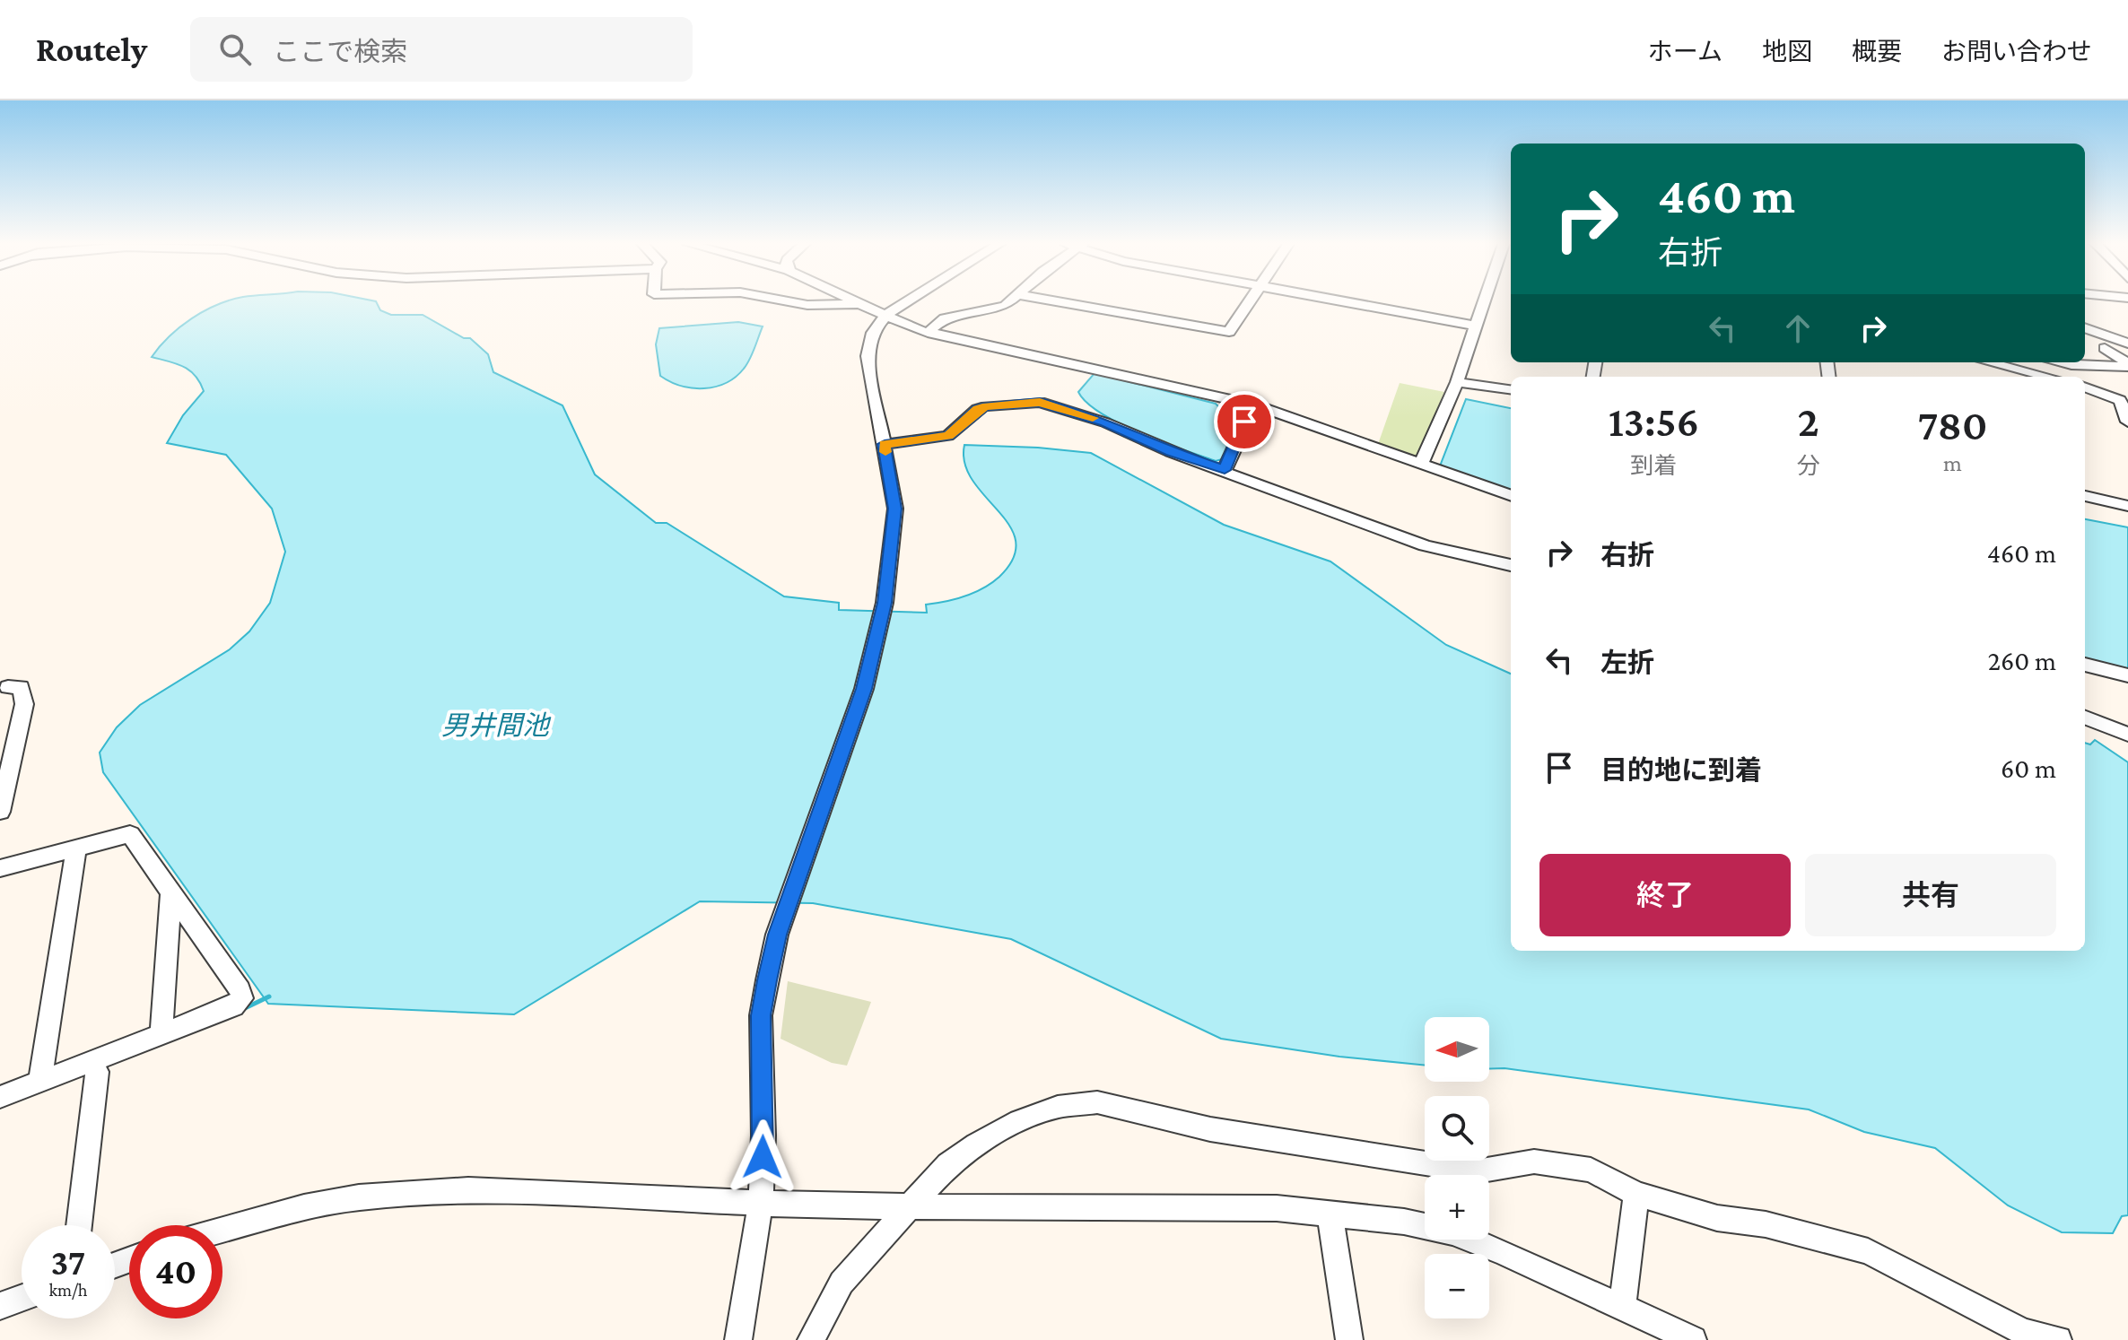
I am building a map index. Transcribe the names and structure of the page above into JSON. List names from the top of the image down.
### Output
{
  "water": ["男井間池"],
  "north": "left",
  "page": {
    "header": "Routely",
    "search": "ここで検索",
    "nav": [
      "ホーム",
      "地図",
      "概要",
      "お問い合わせ"
    ],
    "turn": ["460 m", "右折"],
    "eta": [
      "13:56",
      "到着",
      "2",
      "分",
      "780",
      "m"
    ],
    "list": [
      {
        "name": "右折",
        "value": "460 m"
      },
      {
        "name": "左折",
        "value": "260 m"
      },
      {
        "name": "目的地に到着",
        "value": "60 m"
      }
    ],
    "buttons": ["終了", "共有"],
    "map_buttons": ["+", "−"],
    "speed": "37 km/h",
    "limit": "40"
  }
}
